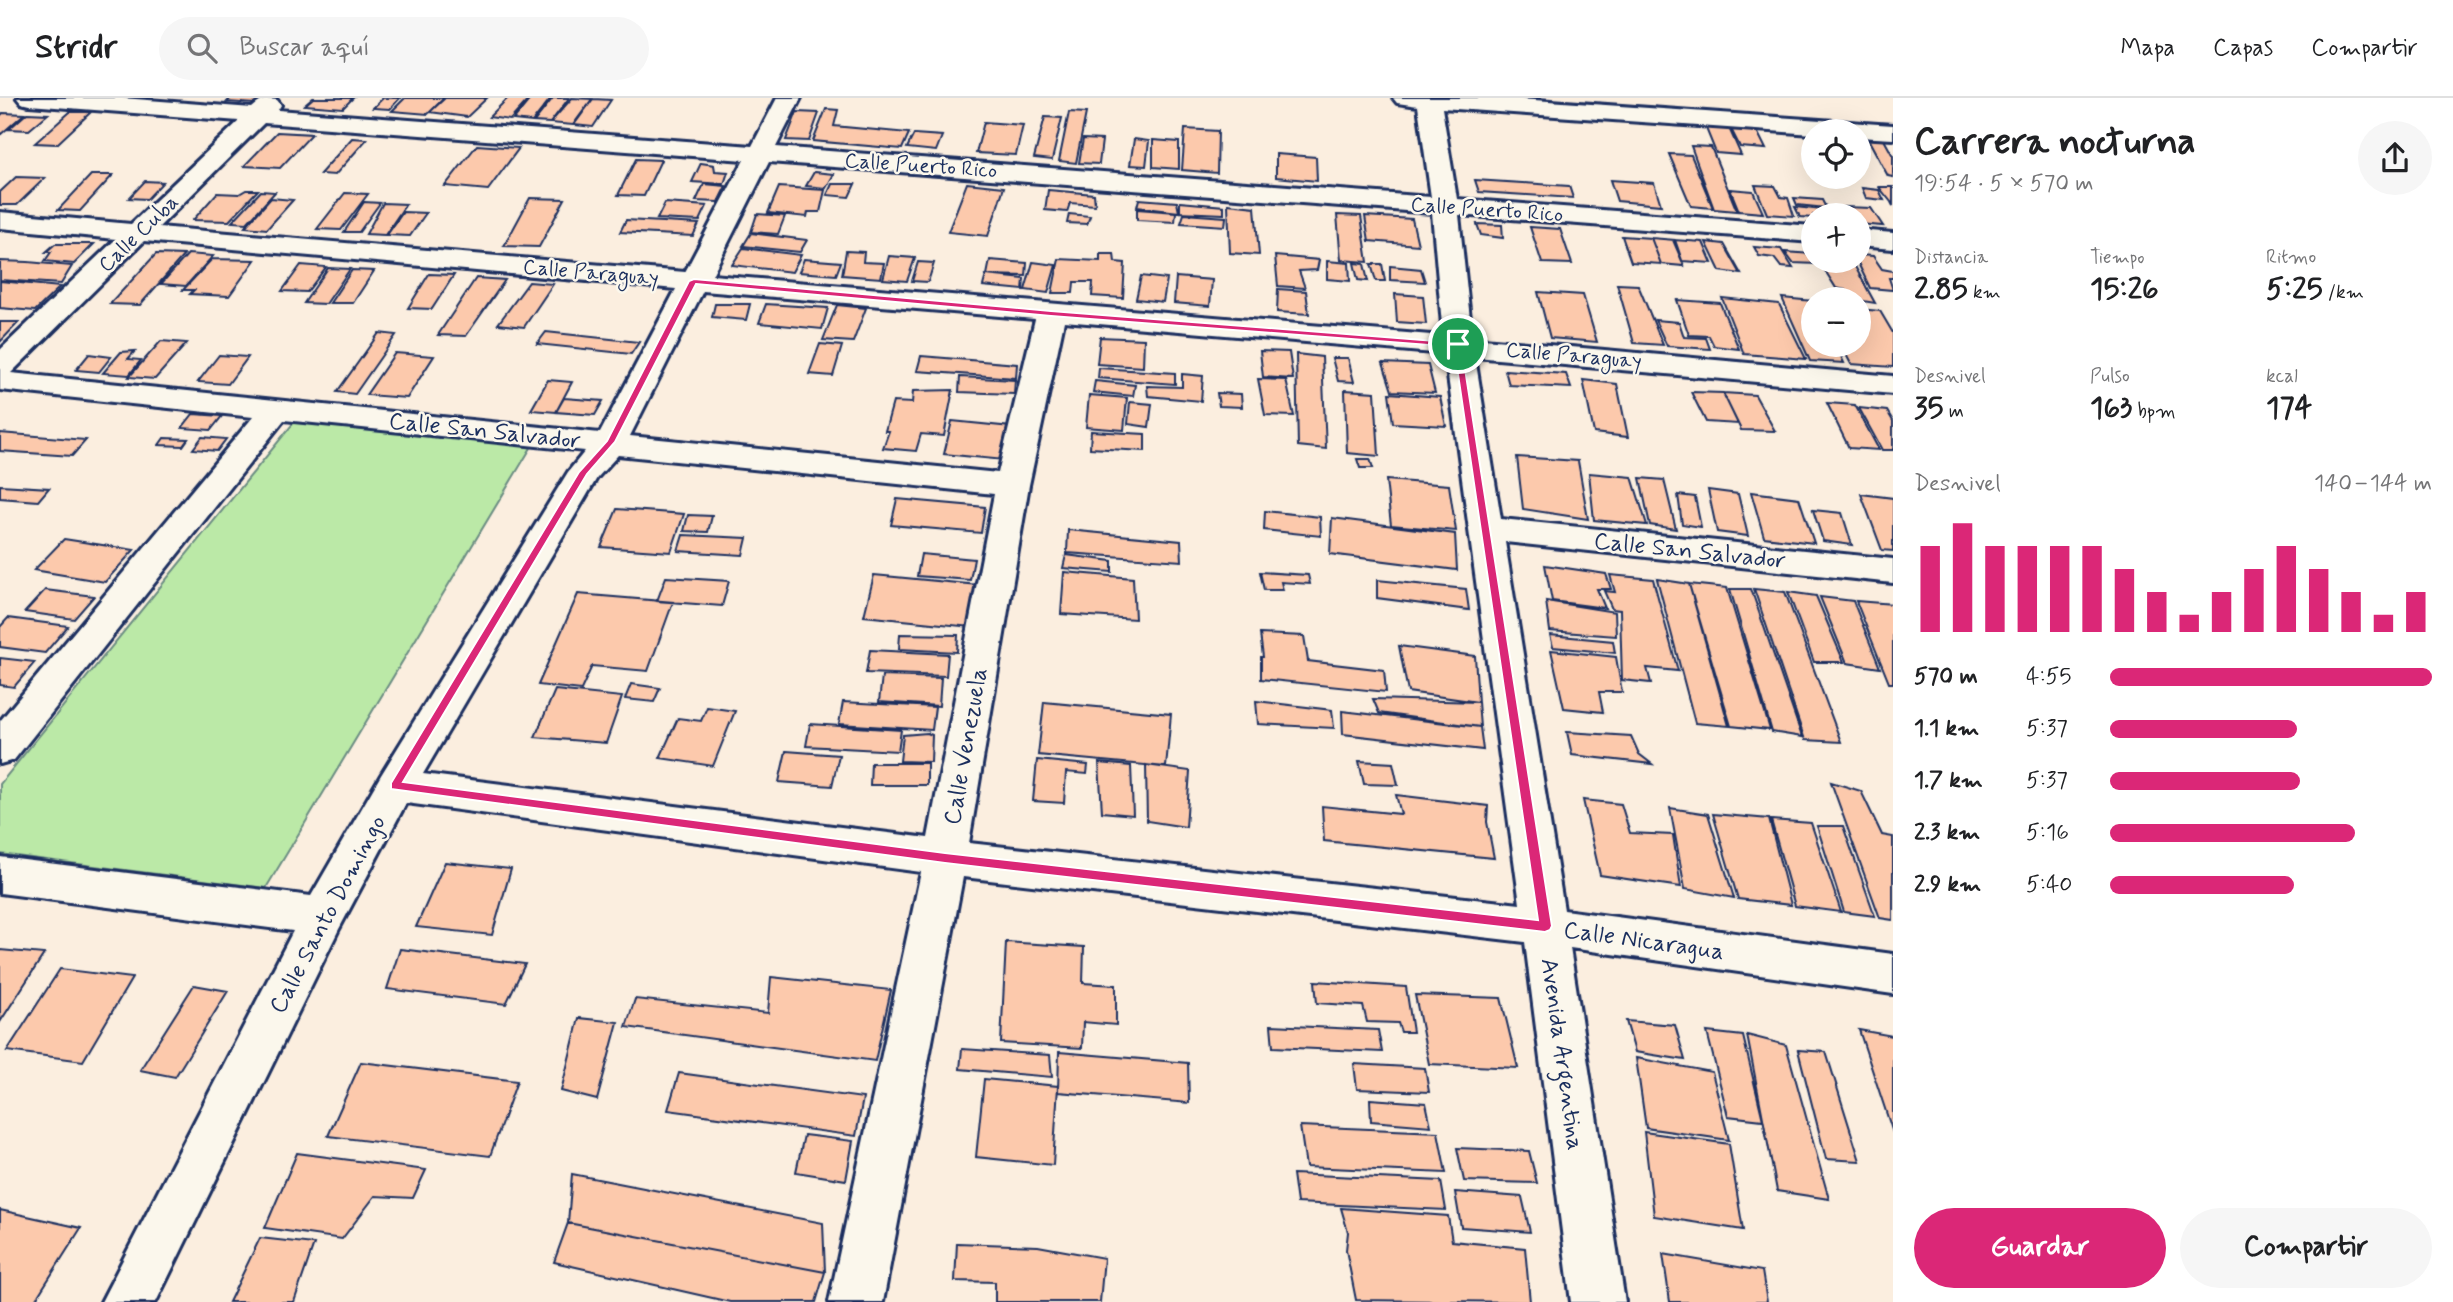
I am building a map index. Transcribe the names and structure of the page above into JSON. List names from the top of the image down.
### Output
{
  "streets": {
    "street": [
      "Calle Puerto Rico",
      "Calle Cuba",
      "Calle Paraguay",
      "Calle San Salvador",
      "Calle Venezuela",
      "Calle Santo Domingo",
      "Calle Nicaragua",
      "Avenida Argentina"
    ]
  },
  "crossings": [
    ["Calle Puerto Rico", "Calle Cuba"],
    ["Calle Puerto Rico", "Calle Santo Domingo"],
    ["Calle Puerto Rico", "Avenida Argentina"],
    ["Calle Cuba", "Calle Paraguay"],
    ["Calle Paraguay", "Calle Venezuela"],
    ["Calle Paraguay", "Calle Santo Domingo"],
    ["Calle Paraguay", "Avenida Argentina"],
    ["Calle San Salvador", "Calle Venezuela"],
    ["Calle San Salvador", "Calle Santo Domingo"],
    ["Calle San Salvador", "Avenida Argentina"],
    ["Calle Venezuela", "Calle Nicaragua"],
    ["Calle Santo Domingo", "Calle Nicaragua"],
    ["Calle Nicaragua", "Avenida Argentina"]
  ],
  "page": {
    "header": "Stridr",
    "search": "Buscar aquí",
    "nav": ["Mapa", "Capas", "Compartir"],
    "heading": ["Carrera nocturna", "19:54 · 5 × 570 m"],
    "map_buttons": ["+", "−"],
    "stats": [
      ["Distancia", "2.85 km"],
      ["Tiempo", "15:26"],
      ["Ritmo", "5:25 /km"],
      ["Desnivel", "35 m"],
      ["Pulso", "163 bpm"],
      ["kcal", "174"]
    ],
    "chart": ["Desnivel", "140–144 m"],
    "list": [
      {
        "name": "570 m",
        "note": "4:55"
      },
      {
        "name": "1.1 km",
        "note": "5:37"
      },
      {
        "name": "1.7 km",
        "note": "5:37"
      },
      {
        "name": "2.3 km",
        "note": "5:16"
      },
      {
        "name": "2.9 km",
        "note": "5:40"
      }
    ],
    "buttons": ["Guardar", "Compartir"]
  }
}
